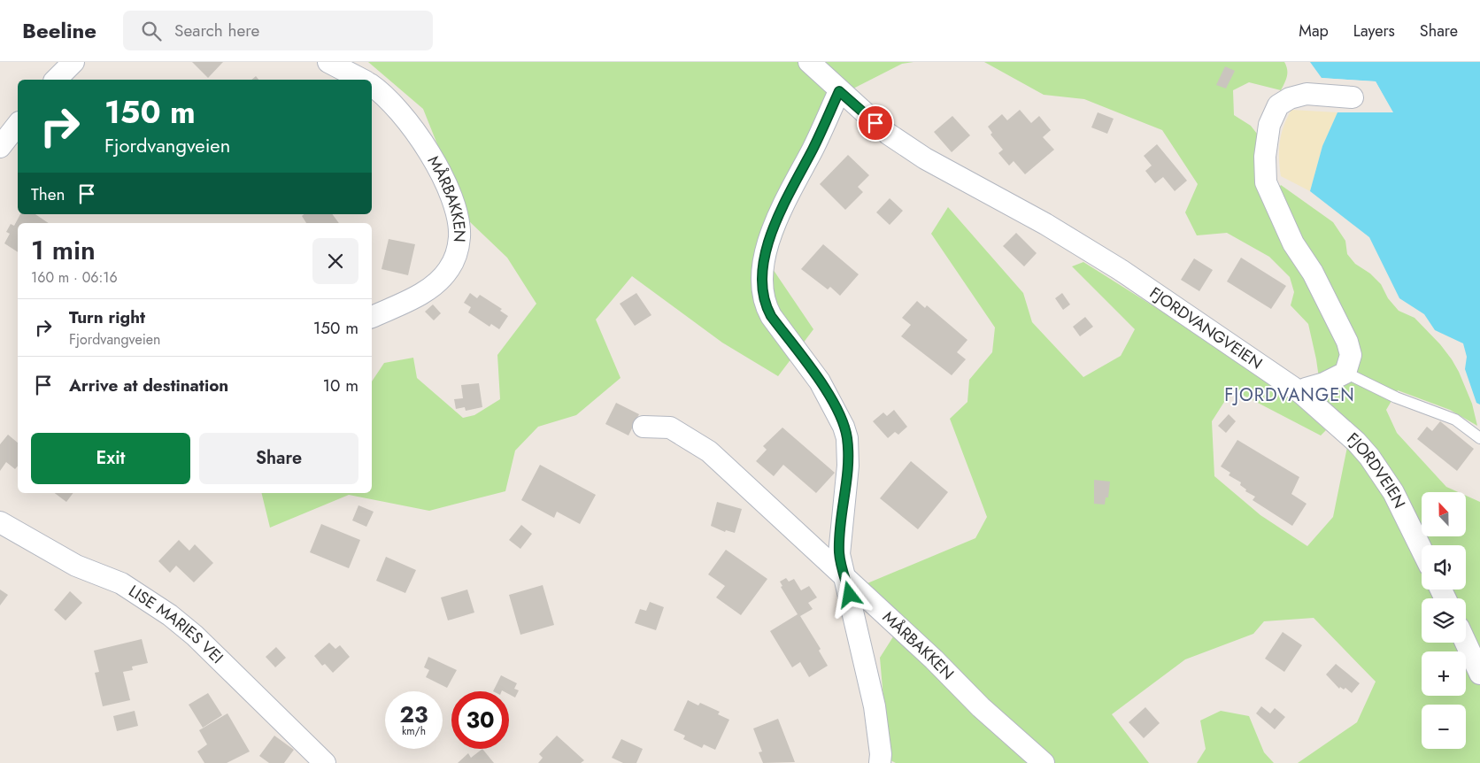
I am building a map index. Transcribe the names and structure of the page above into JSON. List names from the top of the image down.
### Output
{
  "streets": {
    "street": [
      "MÅRBAKKEN",
      "FJORDVANGVEIEN",
      "FJORDVEIEN",
      "LISE MARIES VEI"
    ]
  },
  "crossings": [
    ["FJORDVANGVEIEN", "FJORDVEIEN"]
  ],
  "districts": ["FJORDVANGEN"],
  "north": "top",
  "page": {
    "header": "Beeline",
    "search": "Search here",
    "nav": ["Map", "Layers", "Share"],
    "turn": ["150 m", "Fjordvangveien"],
    "then": "Then",
    "heading": ["1 min", "160 m · 06:16"],
    "list": [
      {
        "name": "Turn right",
        "note": "Fjordvangveien",
        "value": "150 m"
      },
      {
        "name": "Arrive at destination",
        "value": "10 m"
      }
    ],
    "buttons": ["Exit", "Share"],
    "map_buttons": ["+", "−"],
    "speed": "23 km/h",
    "limit": "30"
  }
}
